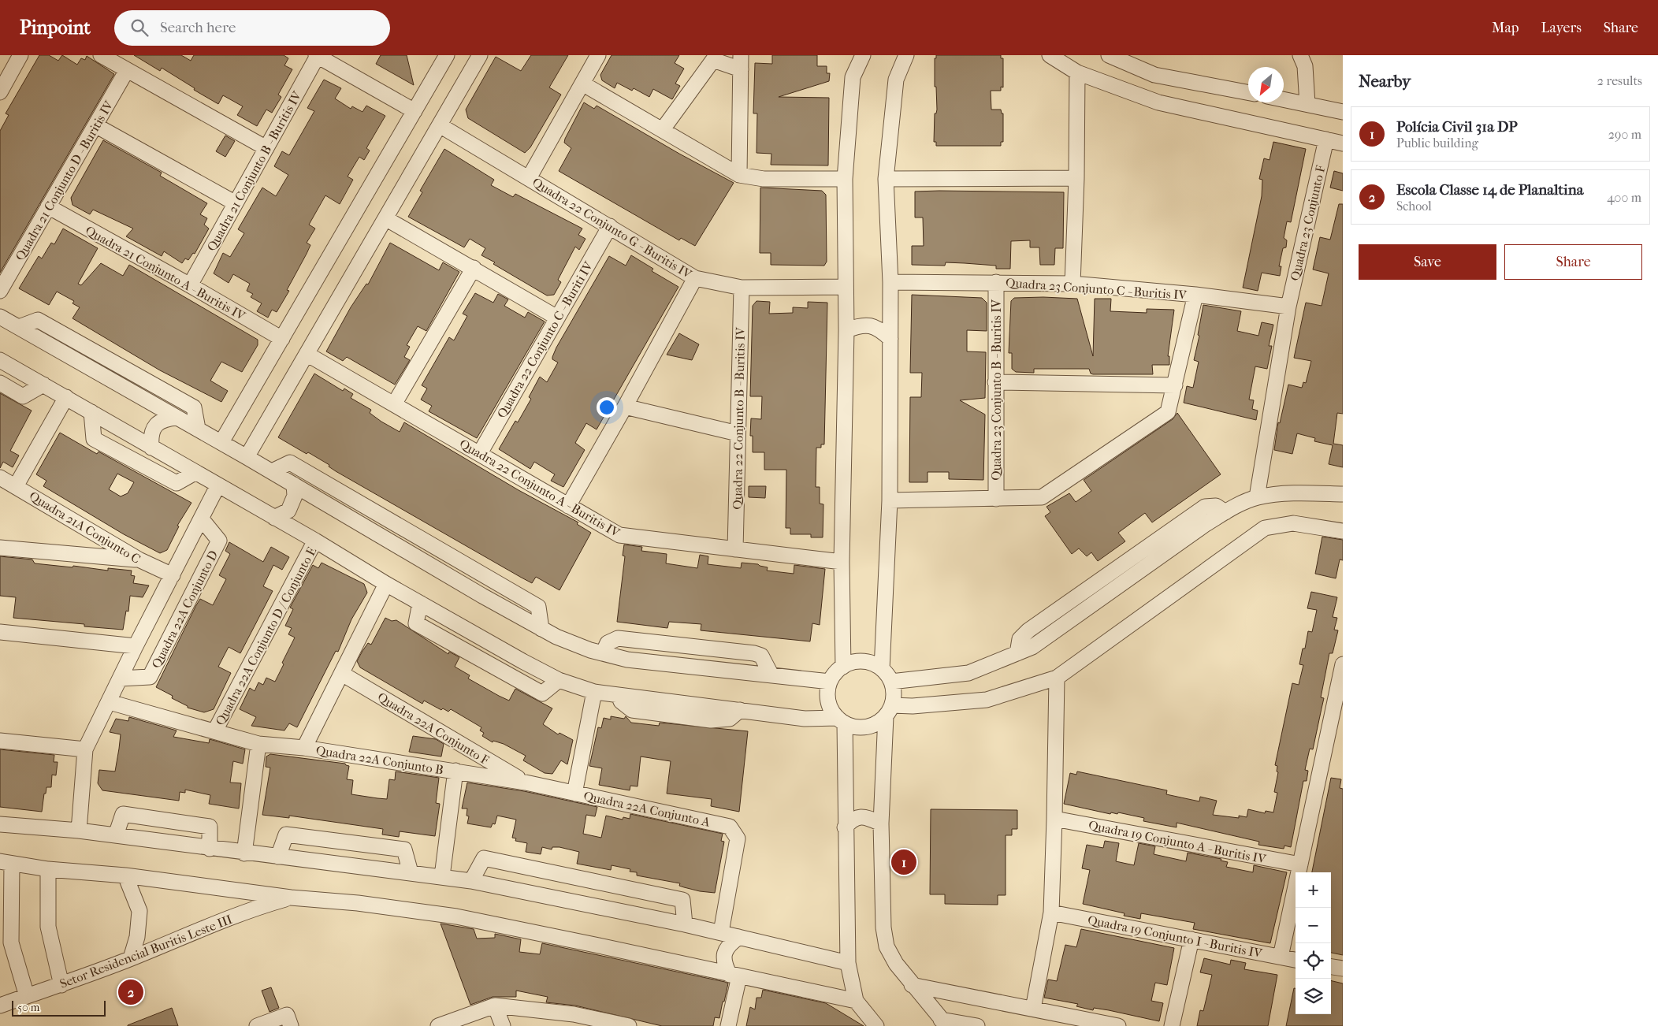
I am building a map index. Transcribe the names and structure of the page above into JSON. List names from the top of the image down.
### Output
{
  "streets": {
    "street": [
      "Quadra 21 Conjunto B - Buritis IV",
      "Quadra 21 Conjunto D - Buritis IV",
      "Quadra 23 Conjunto F",
      "Quadra 22 Conjunto G - Buritis IV",
      "Quadra 21 Conjunto A - Buritis IV",
      "Quadra 23 Conjunto C - Buritis IV",
      "Quadra 22 Conjunto C - Buriti IV",
      "Quadra 23 Conjunto B - Buritis IV",
      "Quadra 22 Conjunto B - Buritis IV",
      "Quadra 22 Conjunto A - Buritis IV",
      "Quadra 21A Conjunto C",
      "Quadra 22A Conjunto D",
      "Quadra 22A Conjunto D / Conjunto E",
      "Quadra 22A Conjunto F",
      "Quadra 22A Conjunto B",
      "Quadra 22A Conjunto A",
      "Quadra 19 Conjunto A - Buritis IV",
      "Quadra 19 Conjunto I - Buritis IV",
      "Setor Residencial Buritis Leste III"
    ]
  },
  "crossings": [
    ["Quadra 21 Conjunto B - Buritis IV", "Quadra 21 Conjunto A - Buritis IV"],
    ["Quadra 21 Conjunto D - Buritis IV", "Quadra 21 Conjunto A - Buritis IV"],
    ["Quadra 23 Conjunto F", "Quadra 23 Conjunto C - Buritis IV"],
    ["Quadra 22 Conjunto G - Buritis IV", "Quadra 22 Conjunto C - Buriti IV"],
    ["Quadra 22 Conjunto G - Buritis IV", "Quadra 22 Conjunto B - Buritis IV"],
    ["Quadra 23 Conjunto C - Buritis IV", "Quadra 23 Conjunto B - Buritis IV"],
    ["Quadra 22 Conjunto C - Buriti IV", "Quadra 22 Conjunto A - Buritis IV"],
    ["Quadra 22 Conjunto B - Buritis IV", "Quadra 22 Conjunto A - Buritis IV"],
    ["Quadra 22A Conjunto D / Conjunto E", "Quadra 22A Conjunto B"],
    ["Quadra 22A Conjunto F", "Quadra 22A Conjunto A"],
    ["Quadra 22A Conjunto B", "Quadra 22A Conjunto A"]
  ],
  "scale_bar": "50 m",
  "north": "bottom left",
  "page": {
    "header": "Pinpoint",
    "search": "Search here",
    "nav": ["Map", "Layers", "Share"],
    "heading": ["Nearby", "2 results"],
    "list": [
      {
        "mark": "1",
        "name": "Polícia Civil 31a DP",
        "note": "Public building",
        "value": "290 m"
      },
      {
        "mark": "2",
        "name": "Escola Classe 14 de Planaltina",
        "note": "School",
        "value": "400 m"
      }
    ],
    "buttons": ["Save", "Share"],
    "pins": ["1", "2"],
    "map_buttons": ["+", "−"],
    "scale": "50 m"
  }
}
